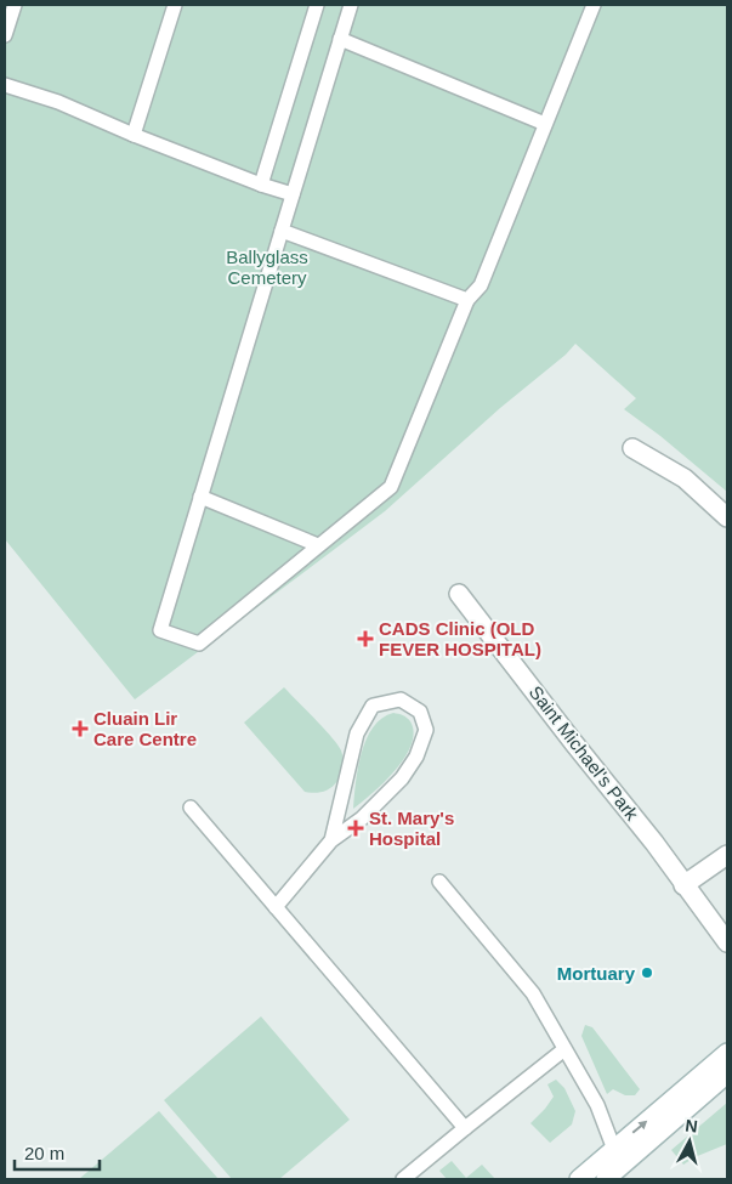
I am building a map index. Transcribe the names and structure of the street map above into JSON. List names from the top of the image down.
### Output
{
  "streets": {
    "street": ["Saint Michael's Park"]
  },
  "parks": ["Ballyglass Cemetery"],
  "places": {
    "health": ["CADS Clinic (OLD FEVER HOSPITAL)", "Cluain Lir Care Centre", "St. Mary's Hospital"],
    "other": ["Mortuary"]
  },
  "scale_bar": "20 m",
  "north": "top"
}
